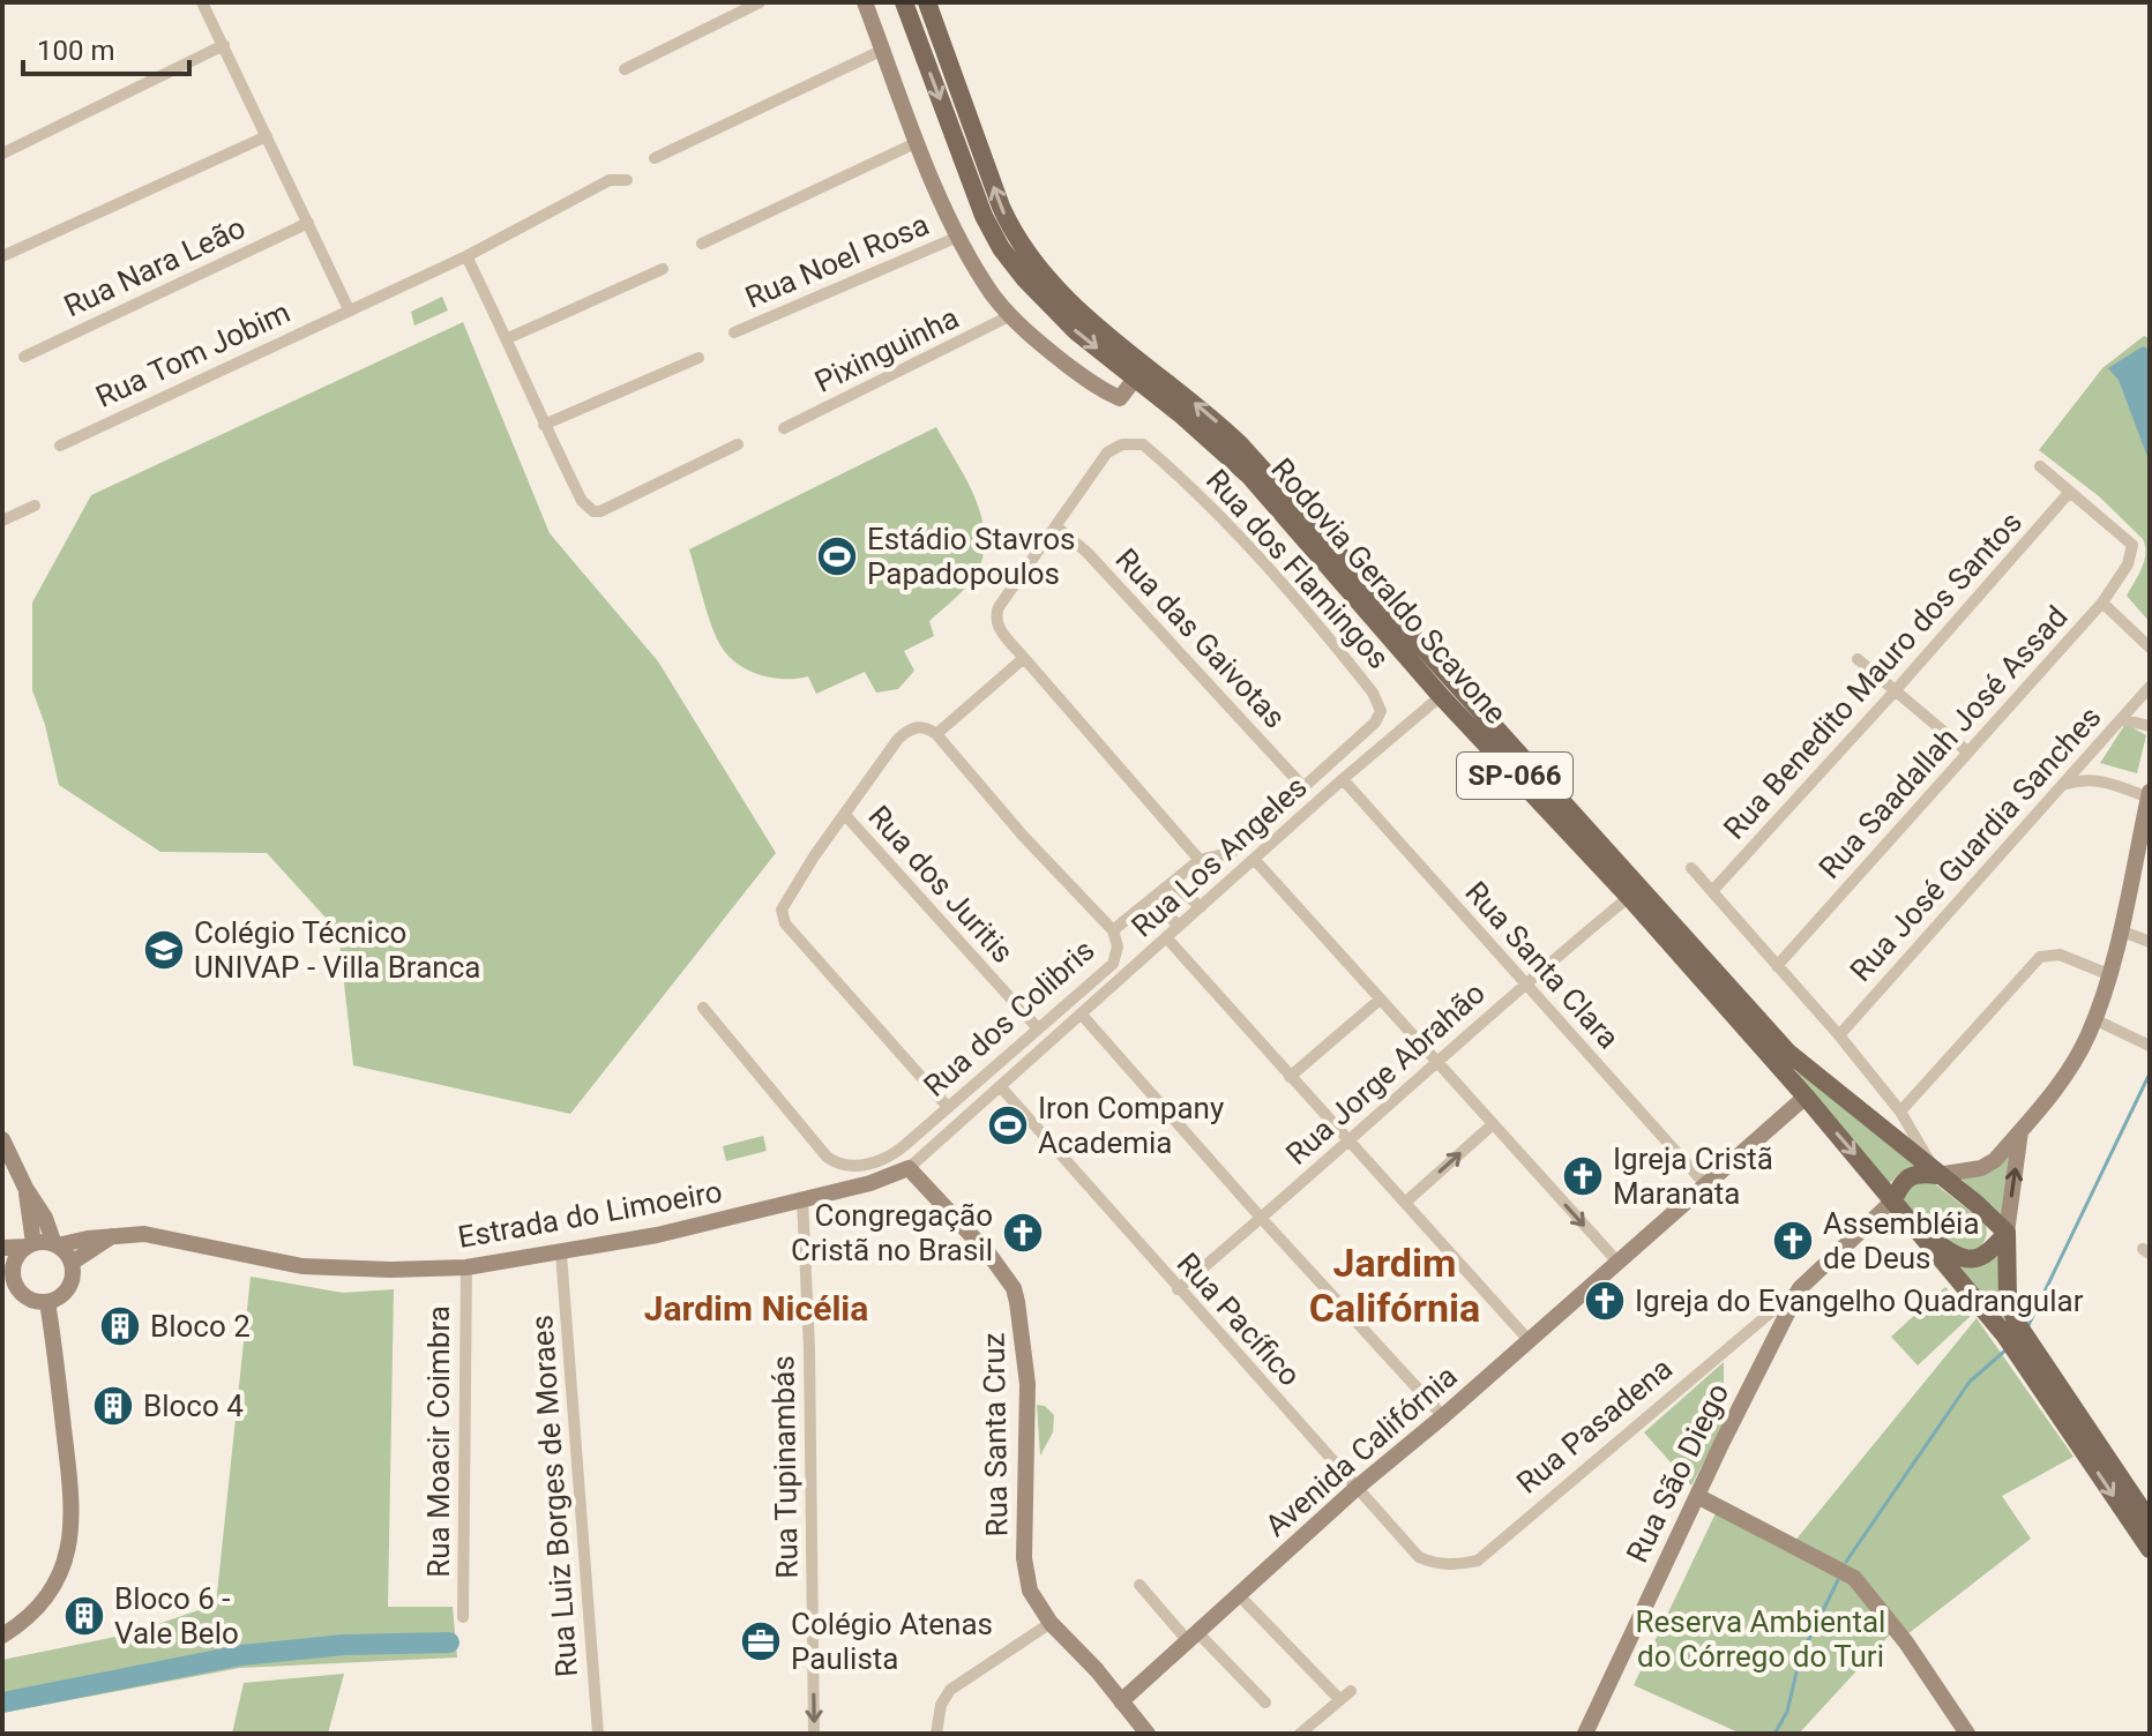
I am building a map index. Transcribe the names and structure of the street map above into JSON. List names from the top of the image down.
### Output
{
  "streets": {
    "main road": [
      "Rodovia Geraldo Scavone",
      "SP-066",
      "Estrada do Limoeiro",
      "Rua Santa Cruz",
      "Avenida Califórnia",
      "Rua São Diego"
    ],
    "street": [
      "Rua Noel Rosa",
      "Rua Nara Leão",
      "Pixinguinha",
      "Rua Tom Jobim",
      "Rua dos Flamingos",
      "Rua das Gaivotas",
      "Rua Benedito Mauro dos Santos",
      "Rua Saadallah José Assad",
      "Rua José Guardia Sanches",
      "Rua Los Angeles",
      "Rua dos Juritis",
      "Rua Santa Clara",
      "Rua dos Colibris",
      "Rua Jorge Abrahão",
      "Rua Pacífico",
      "Rua Pasadena",
      "Rua Moacir Coimbra",
      "Rua Tupinambás",
      "Rua Luiz Borges de Moraes"
    ]
  },
  "crossings": [
    ["Rua dos Flamingos", "Rua das Gaivotas"],
    ["Rua dos Flamingos", "Rua dos Colibris"],
    ["Rodovia Geraldo Scavone", "Rua Los Angeles"],
    ["Rodovia Geraldo Scavone", "Rua Jorge Abrahão"],
    ["Rodovia Geraldo Scavone", "Avenida Califórnia"],
    ["Rodovia Geraldo Scavone", "Rua São Diego"],
    ["Rua das Gaivotas", "Rua dos Colibris"],
    ["Rua Benedito Mauro dos Santos", "Rua Saadallah José Assad"],
    ["Rua Los Angeles", "Rua Santa Clara"],
    ["Rua Los Angeles", "Estrada do Limoeiro"],
    ["Rua Los Angeles", "Rua Pacífico"],
    ["Rua Los Angeles", "Rua Santa Cruz"],
    ["Rua dos Juritis", "Rua dos Colibris"],
    ["Rua Santa Clara", "Rua Jorge Abrahão"],
    ["Rua Santa Clara", "Avenida Califórnia"],
    ["Rua Jorge Abrahão", "Rua Pacífico"],
    ["Estrada do Limoeiro", "Rua Santa Cruz"],
    ["Estrada do Limoeiro", "Rua Moacir Coimbra"],
    ["Estrada do Limoeiro", "Rua Tupinambás"],
    ["Estrada do Limoeiro", "Rua Luiz Borges de Moraes"],
    ["Rua Pacífico", "Rua Pasadena"],
    ["Rua Pacífico", "Avenida Califórnia"],
    ["Rua Pasadena", "Rua São Diego"]
  ],
  "one_way": ["Rua Tupinambás"],
  "districts": ["Jardim Califórnia", "Jardim Nicélia"],
  "parks": ["Reserva Ambiental do Córrego do Turi"],
  "places": {
    "sports": ["Estádio Stavros Papadopoulos", "Iron Company Academia"],
    "school or university": ["Colégio Técnico UNIVAP - Villa Branca"],
    "church": [
      "Igreja Cristã Maranata",
      "Congregação Cristã no Brasil",
      "Assembléia de Deus",
      "Igreja do Evangelho Quadrangular"
    ],
    "building": ["Bloco 2", "Bloco 4", "Bloco 6 - Vale Belo"],
    "office": ["Colégio Atenas Paulista"]
  },
  "scale_bar": "100 m"
}
